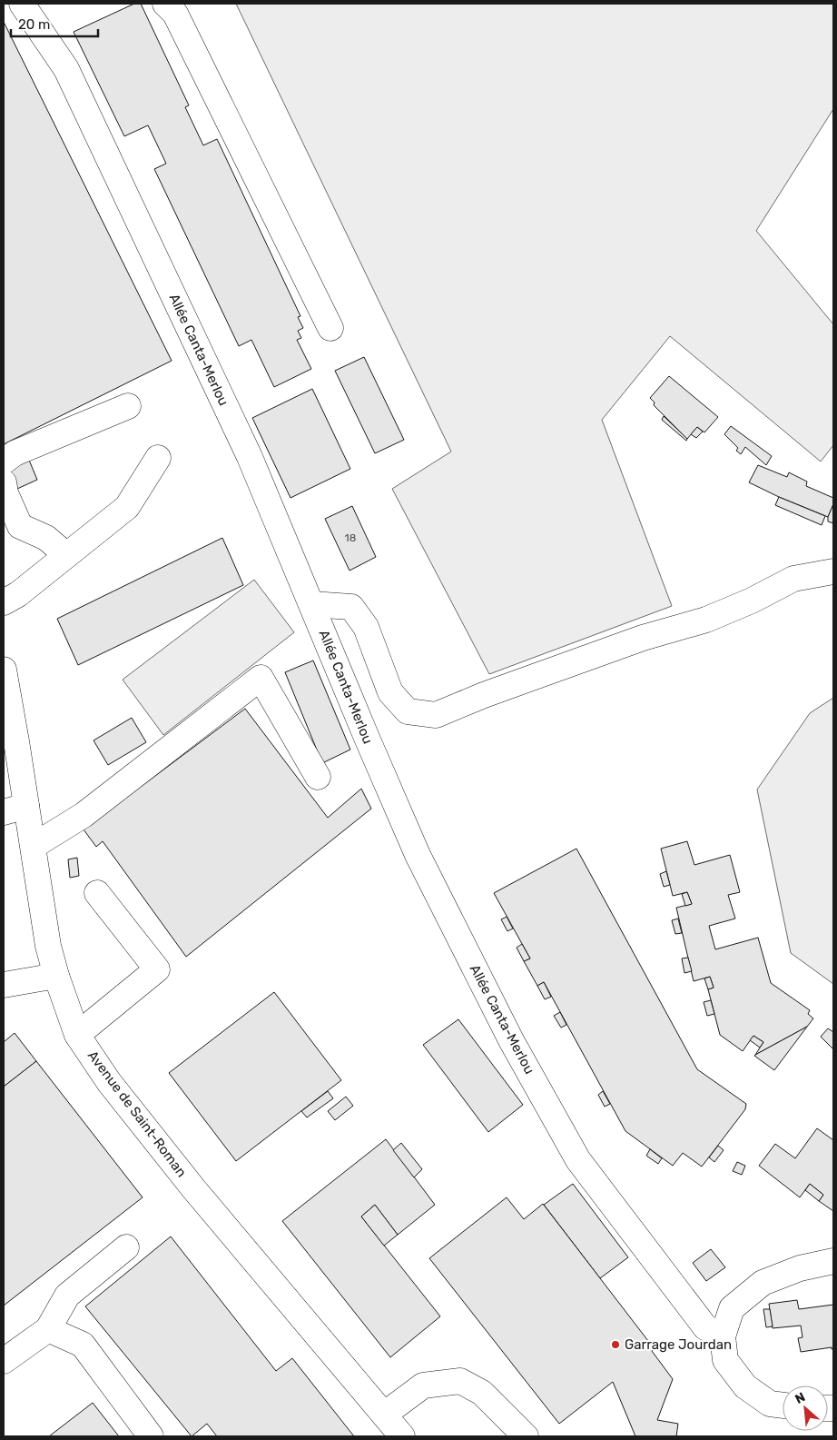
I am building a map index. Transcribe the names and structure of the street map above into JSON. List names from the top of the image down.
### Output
{
  "streets": {
    "street": ["Allée Canta-Merlou", "Avenue de Saint-Roman"]
  },
  "places": ["Garrage Jourdan"],
  "house_numbers": ["18"],
  "scale_bar": "20 m",
  "north": "top left"
}
